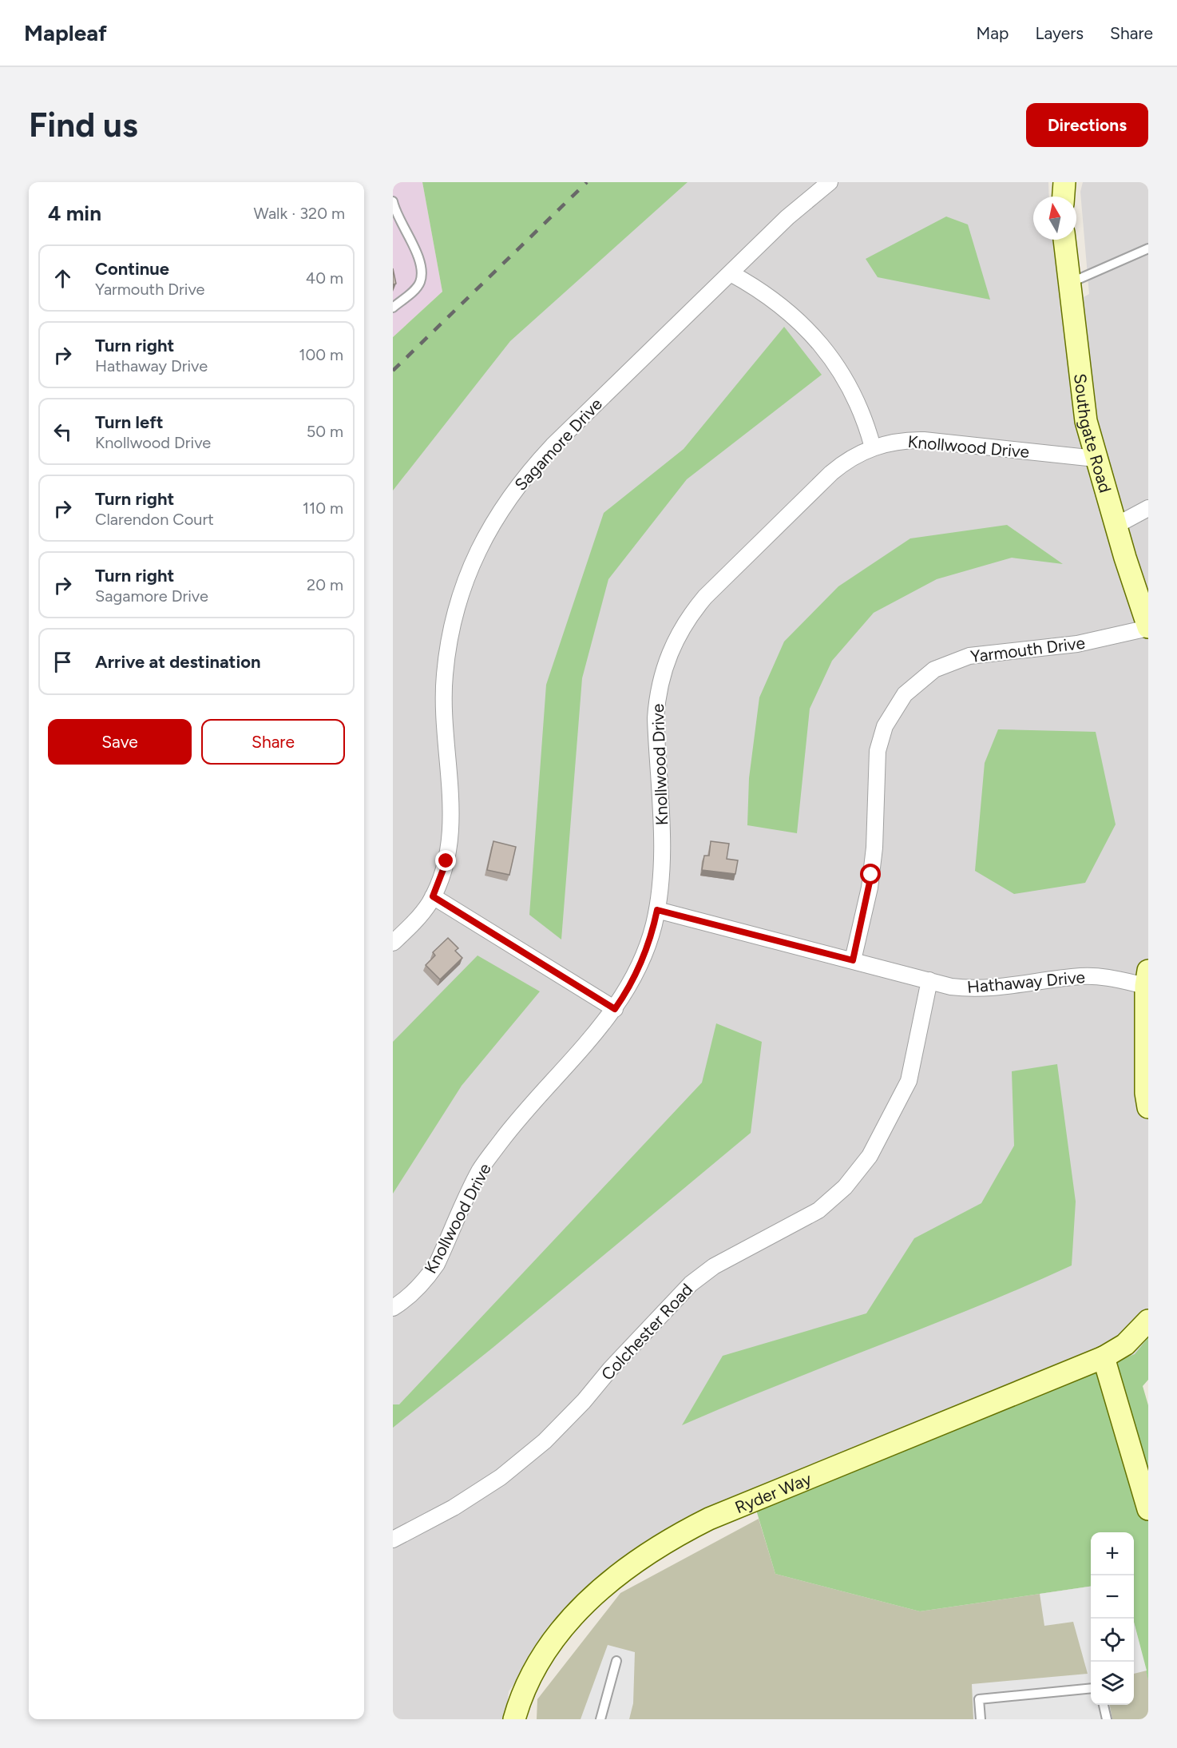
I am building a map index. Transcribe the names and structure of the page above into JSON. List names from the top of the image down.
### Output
{
  "streets": {
    "street": [
      "Southgate Road",
      "Sagamore Drive",
      "Knollwood Drive",
      "Yarmouth Drive",
      "Hathaway Drive",
      "Colchester Road",
      "Ryder Way"
    ]
  },
  "crossings": [
    ["Southgate Road", "Knollwood Drive"],
    ["Southgate Road", "Yarmouth Drive"],
    ["Knollwood Drive", "Hathaway Drive"],
    ["Yarmouth Drive", "Hathaway Drive"],
    ["Hathaway Drive", "Colchester Road"]
  ],
  "north": "top",
  "page": {
    "header": "Mapleaf",
    "nav": ["Map", "Layers", "Share"],
    "buttons": [
      "Directions",
      ["Save", "Share"]
    ],
    "title": "Find us",
    "heading": ["4 min", "Walk · 320 m"],
    "list": [
      ["Continue", "Yarmouth Drive", "40 m"],
      ["Turn right", "Hathaway Drive", "100 m"],
      ["Turn left", "Knollwood Drive", "50 m"],
      ["Turn right", "Clarendon Court", "110 m"],
      ["Turn right", "Sagamore Drive", "20 m"],
      "Arrive at destination"
    ],
    "map_buttons": ["+", "−"]
  }
}
